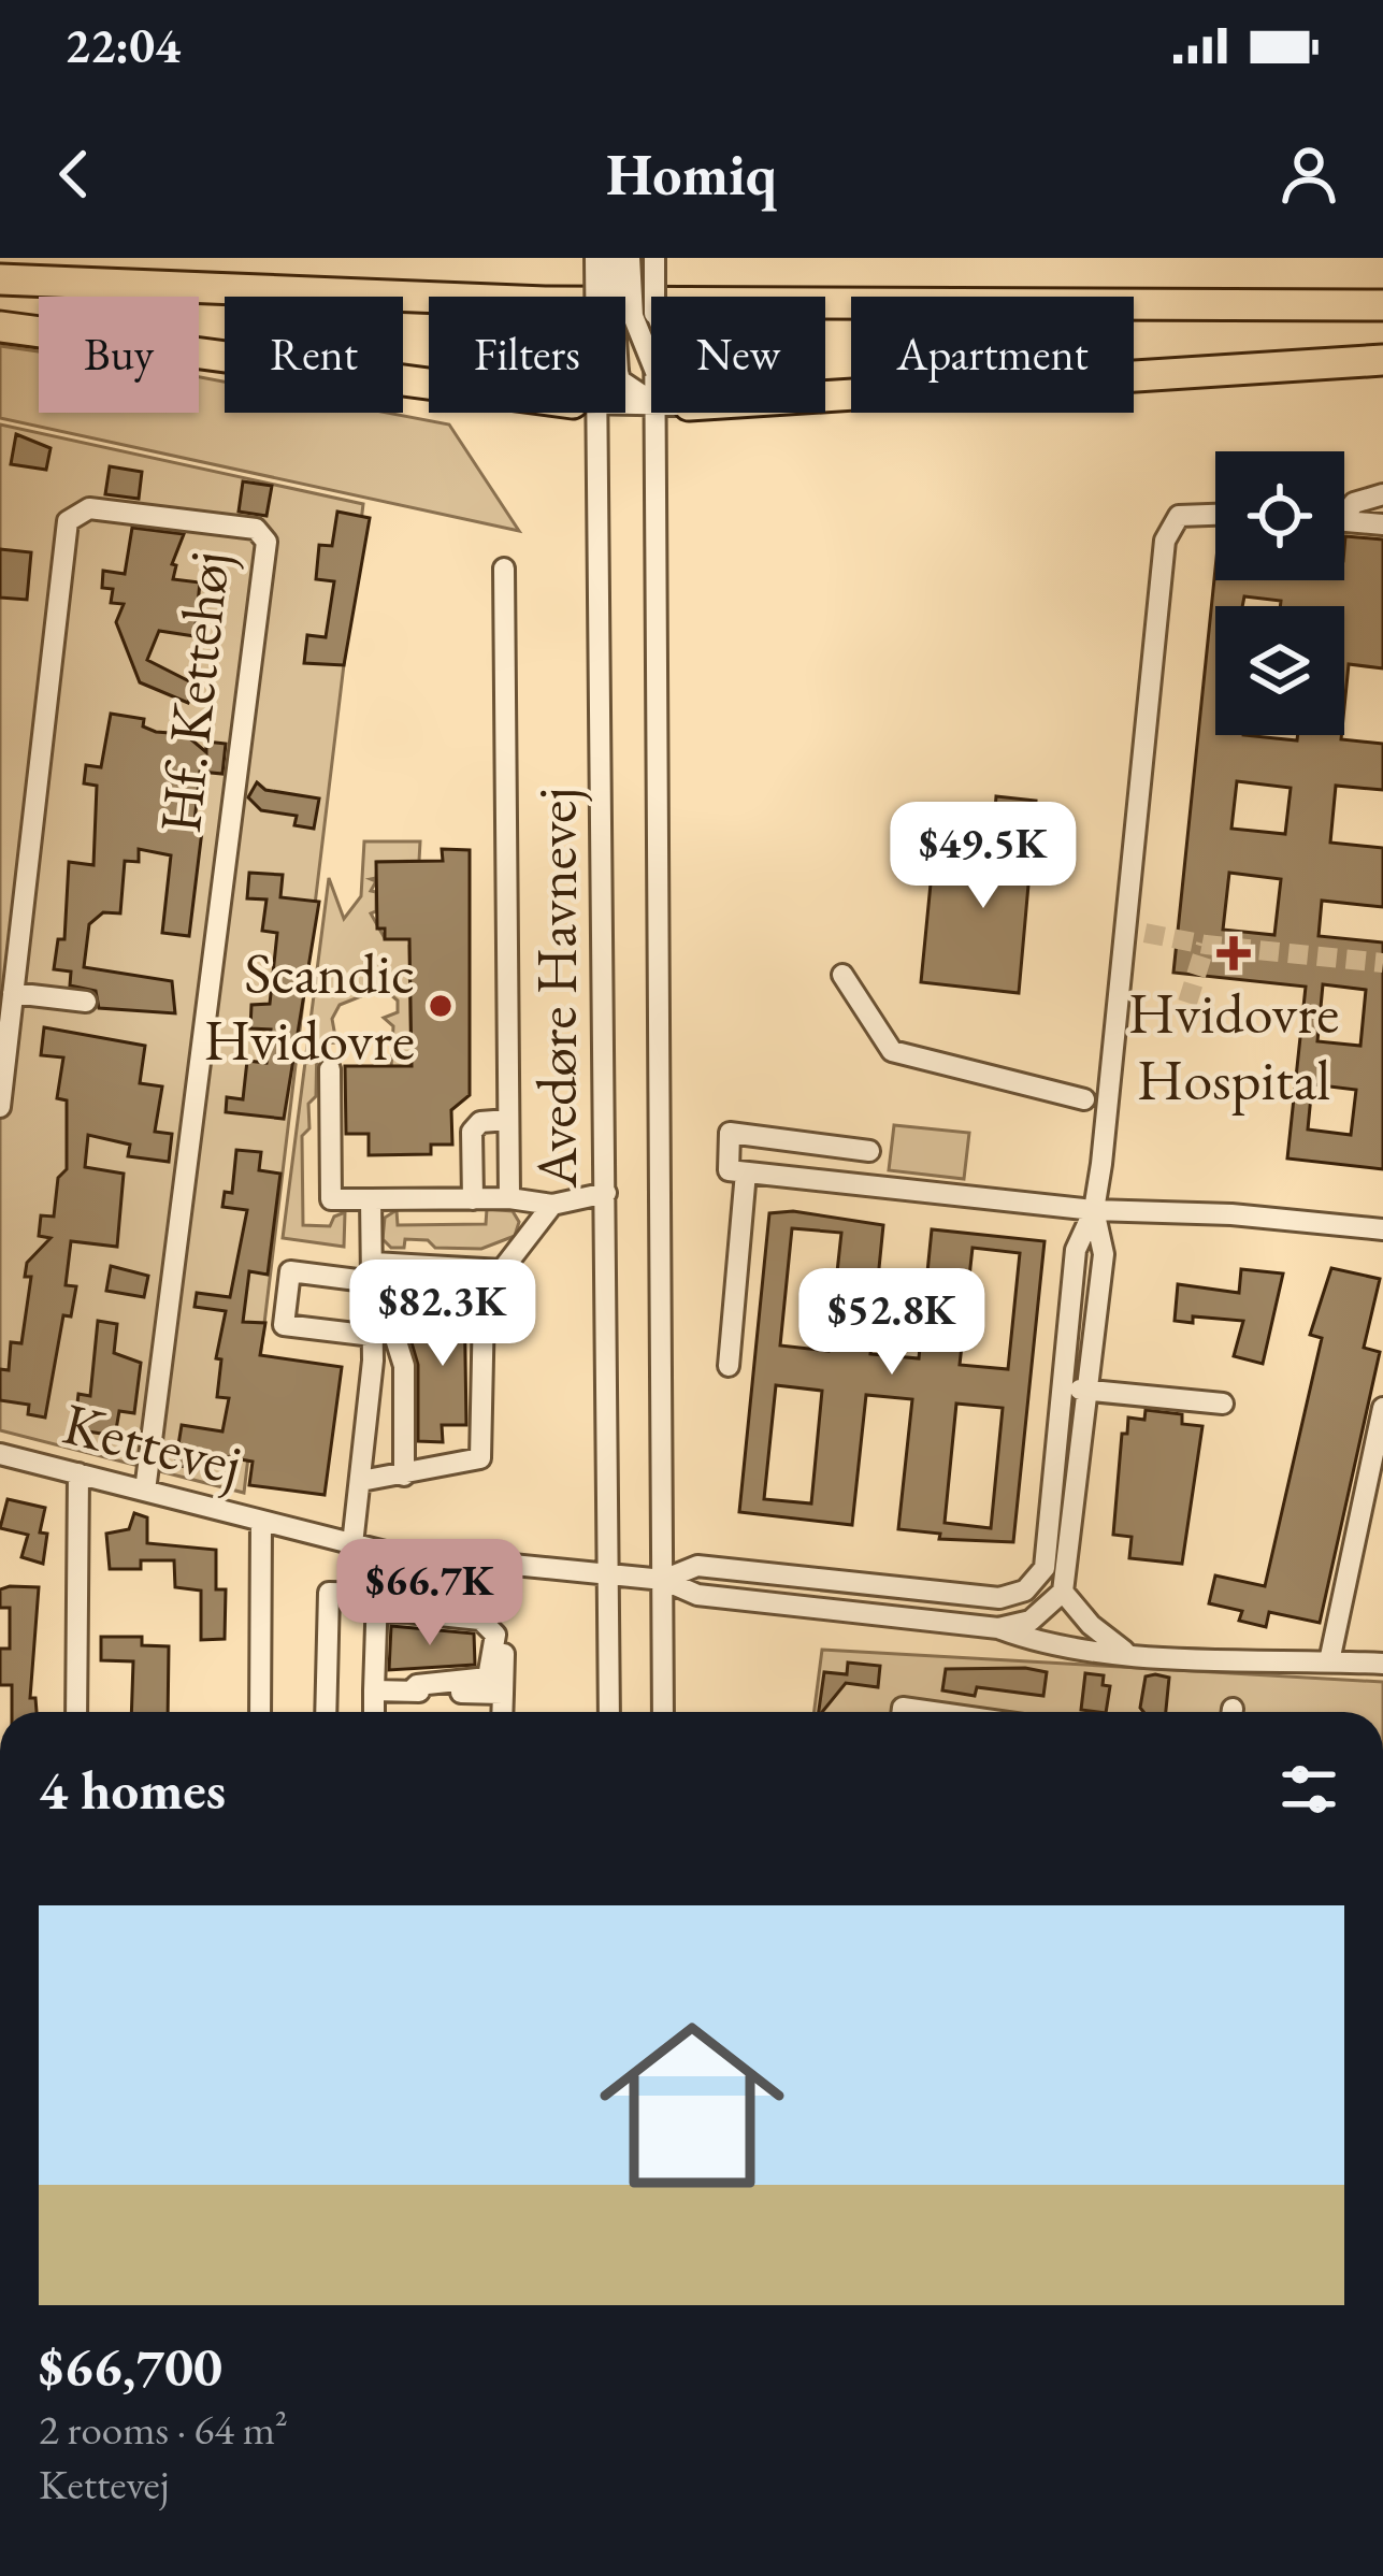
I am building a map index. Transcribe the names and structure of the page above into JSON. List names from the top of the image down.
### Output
{
  "streets": {
    "street": ["Hf. Kettehøj", "Avedøre Havnevej", "Kettevej"]
  },
  "crossings": [
    ["Hf. Kettehøj", "Kettevej"],
    ["Avedøre Havnevej", "Kettevej"]
  ],
  "places": {
    "health": ["Hvidovre Hospital"],
    "other": ["Scandic Hvidovre"]
  },
  "page": {
    "status": "22:04",
    "header": "Homiq",
    "chip": [
      "Buy",
      "Rent",
      "Filters",
      "New",
      "Apartment"
    ],
    "price": [
      "$49.5K",
      "$82.3K",
      "$52.8K",
      "$66.7K"
    ],
    "heading": "4 homes",
    "list": [
      {
        "name": "$66,700",
        "note": "2 rooms · 64 m² · Kettevej"
      }
    ]
  }
}
